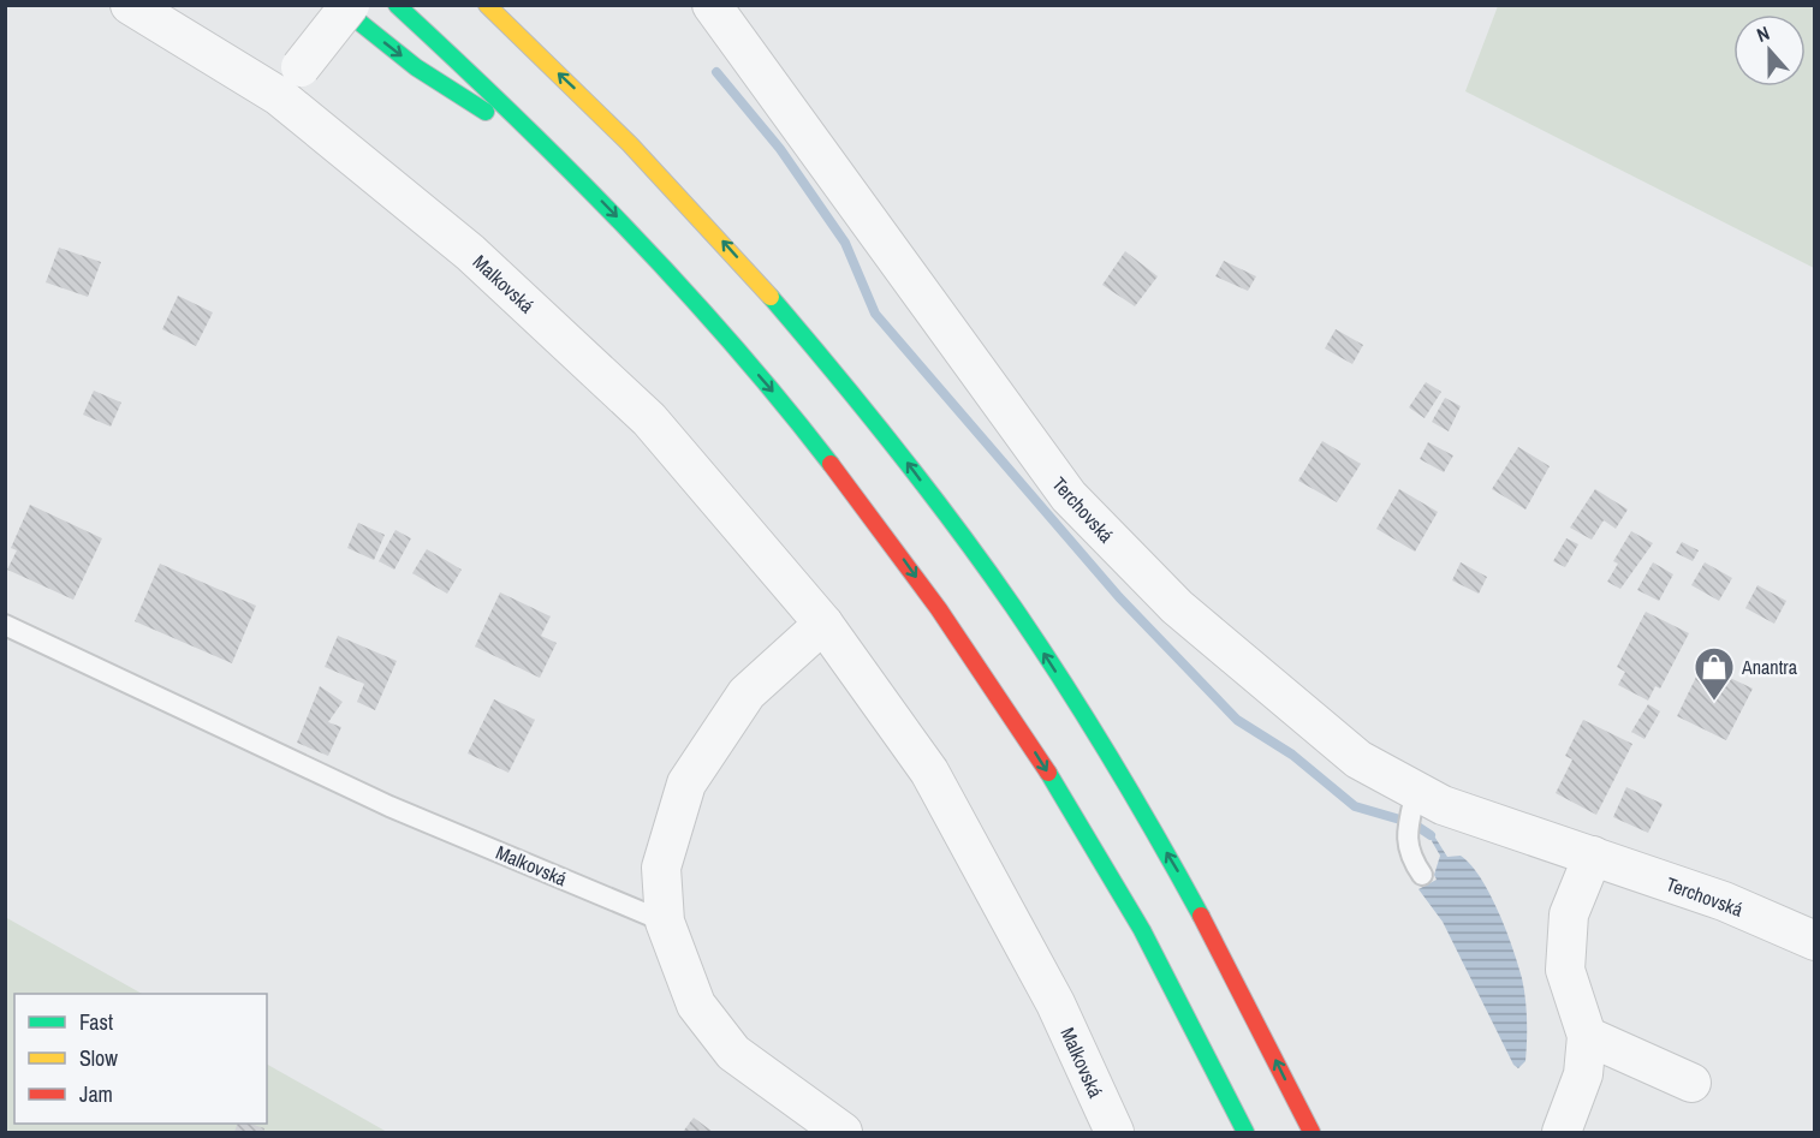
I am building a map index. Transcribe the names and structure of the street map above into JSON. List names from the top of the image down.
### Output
{
  "streets": {
    "street": ["Malkovská", "Terchovská"]
  },
  "places": {
    "shop": ["Anantra"]
  },
  "legend": ["Fast", "Slow", "Jam"],
  "north": "top"
}
